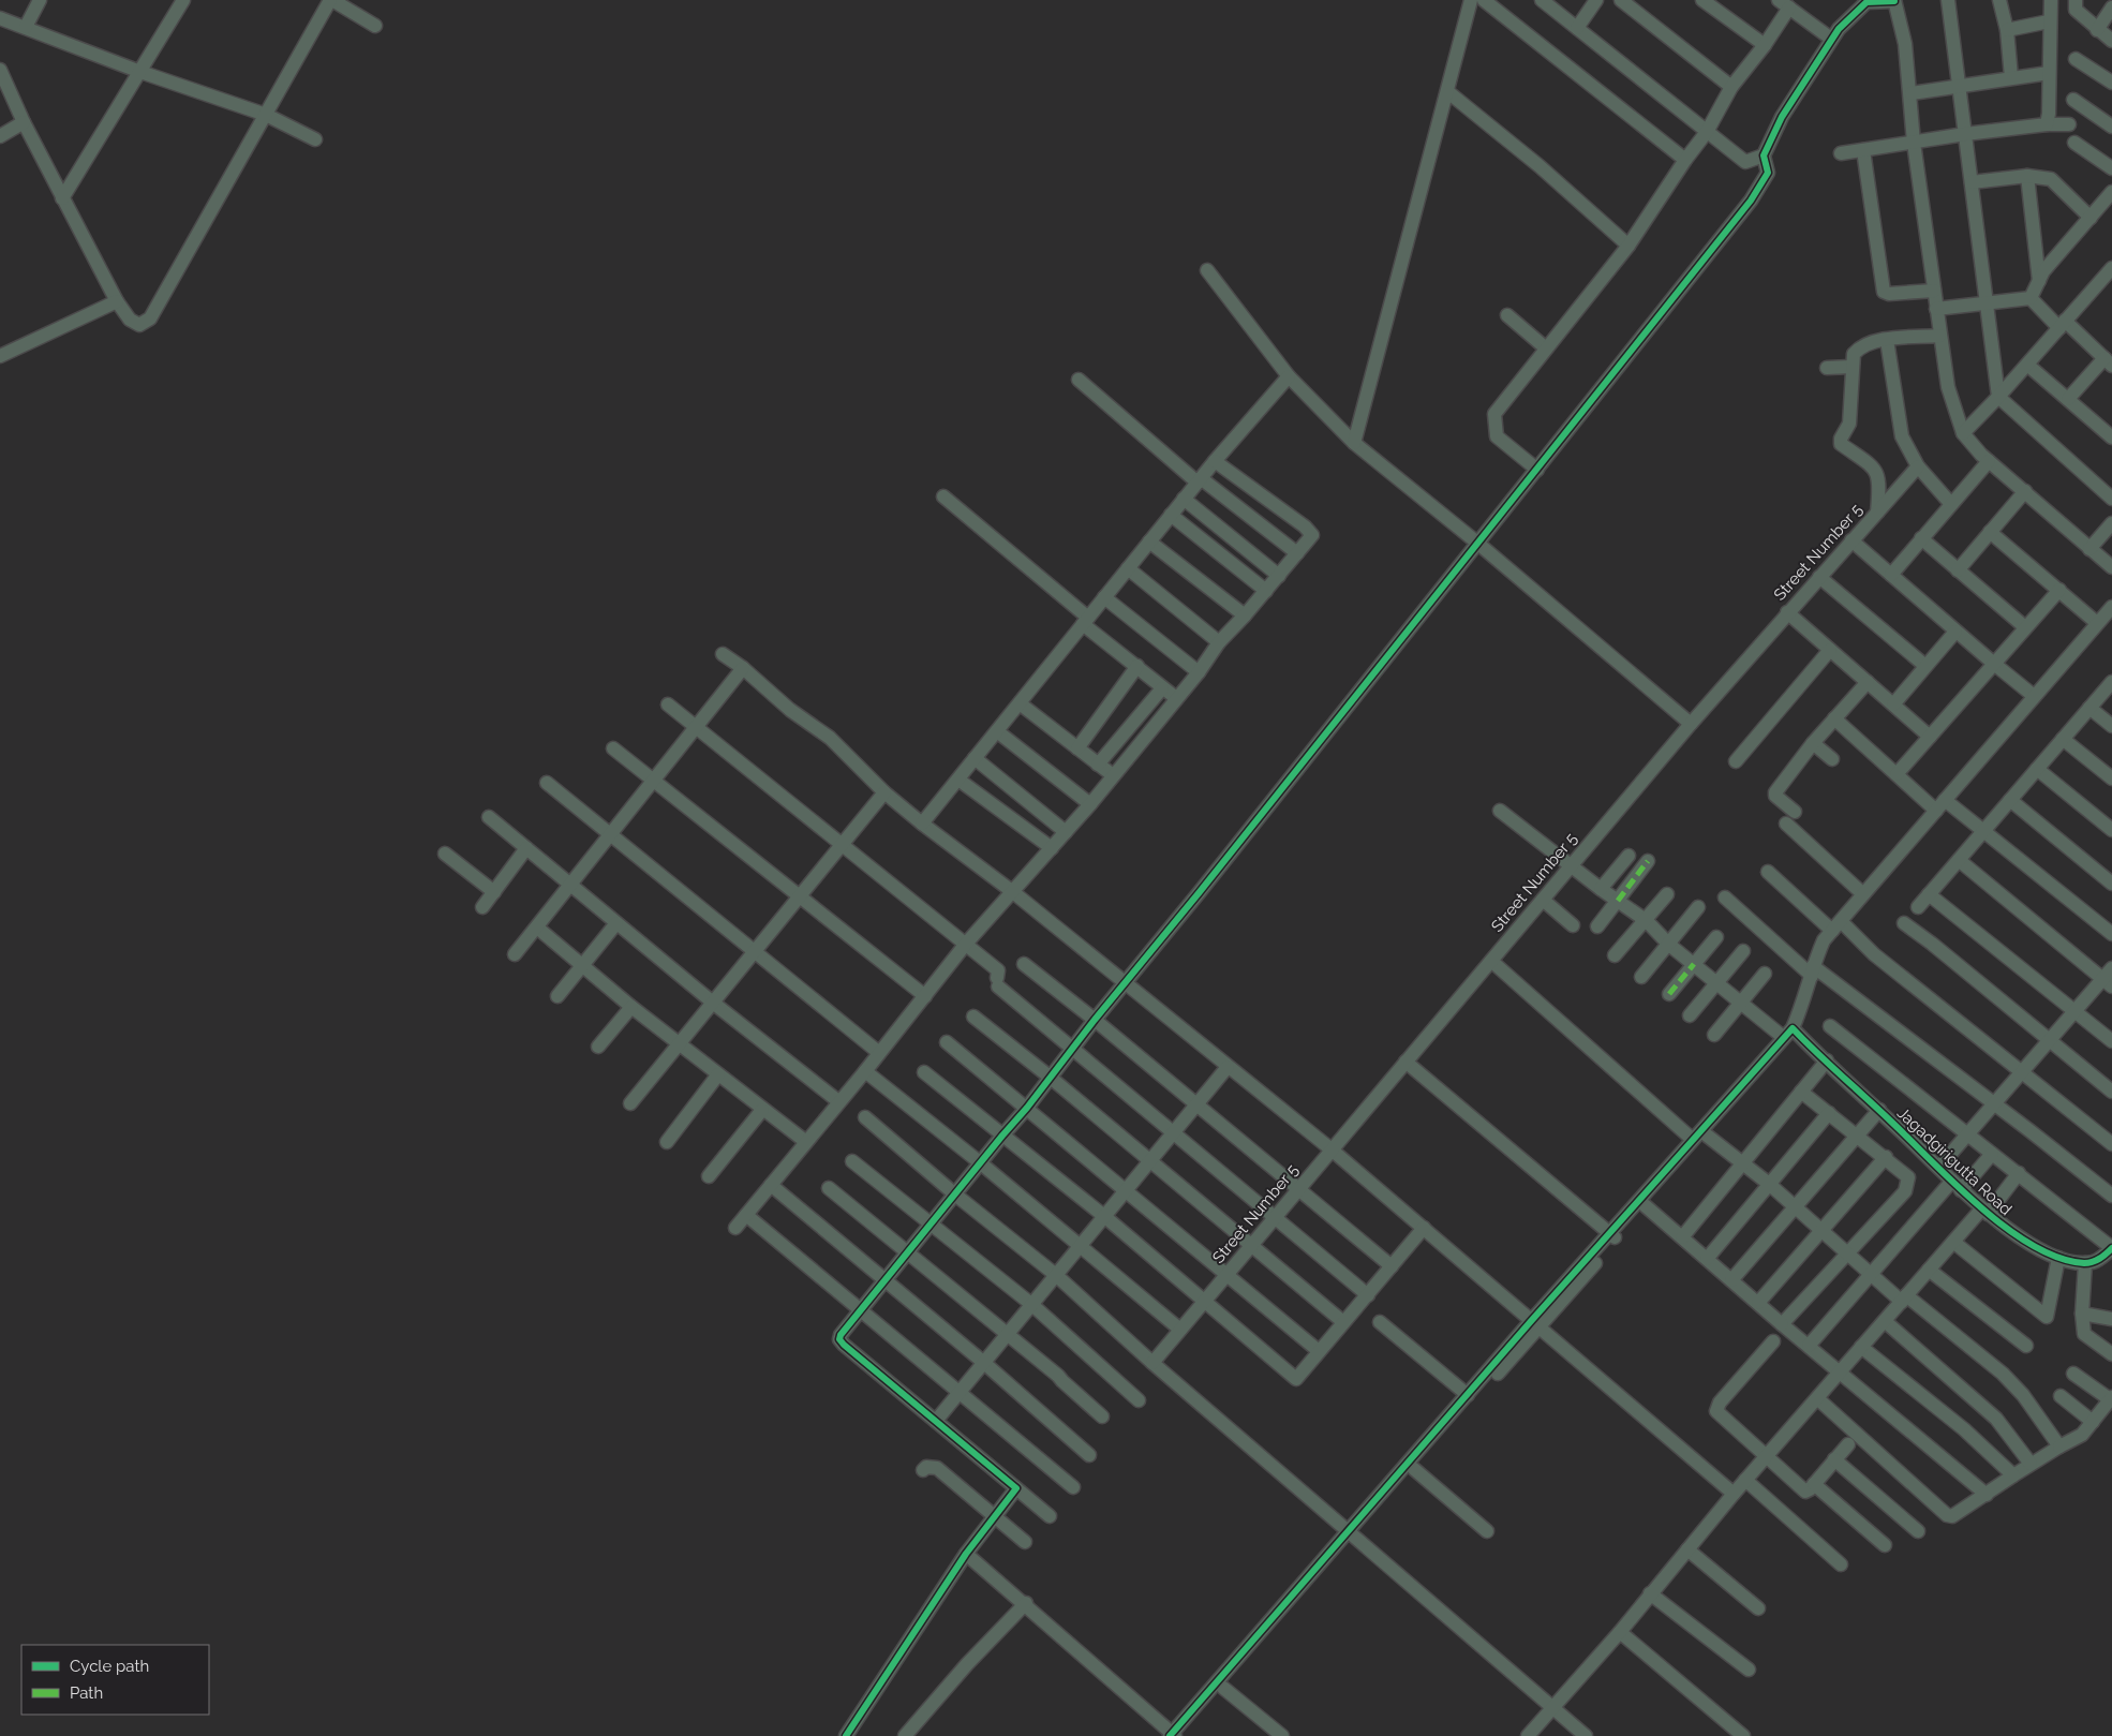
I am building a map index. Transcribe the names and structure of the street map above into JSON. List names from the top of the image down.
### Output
{
  "streets": {
    "street": ["Street Number 5", "Jagadgirigutta Road"]
  },
  "crossings": [
    ["Street Number 5", "Jagadgirigutta Road"]
  ],
  "legend": ["Cycle path", "Path"]
}
